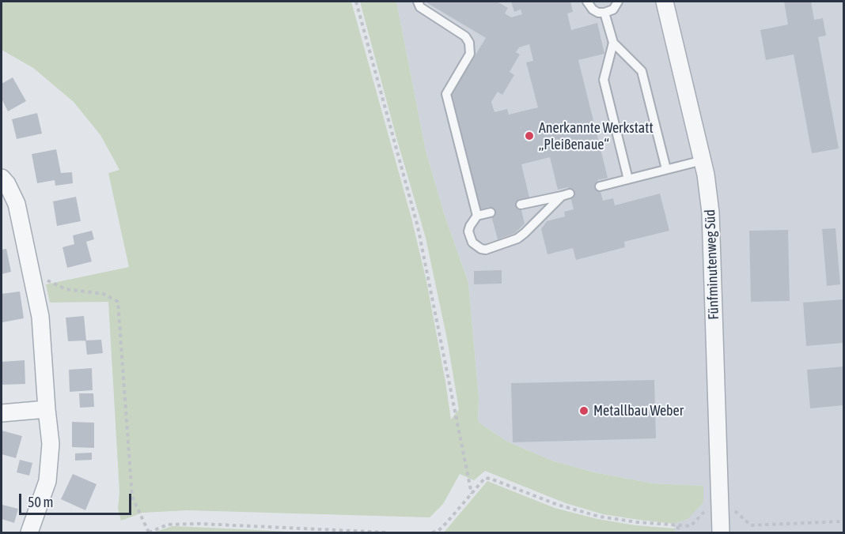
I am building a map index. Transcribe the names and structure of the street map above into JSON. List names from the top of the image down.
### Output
{
  "streets": {
    "street": ["Fünfminutenweg Süd"]
  },
  "places": ["Anerkannte Werkstatt „Pleißenaue“", "Metallbau Weber"],
  "scale_bar": "50 m"
}
